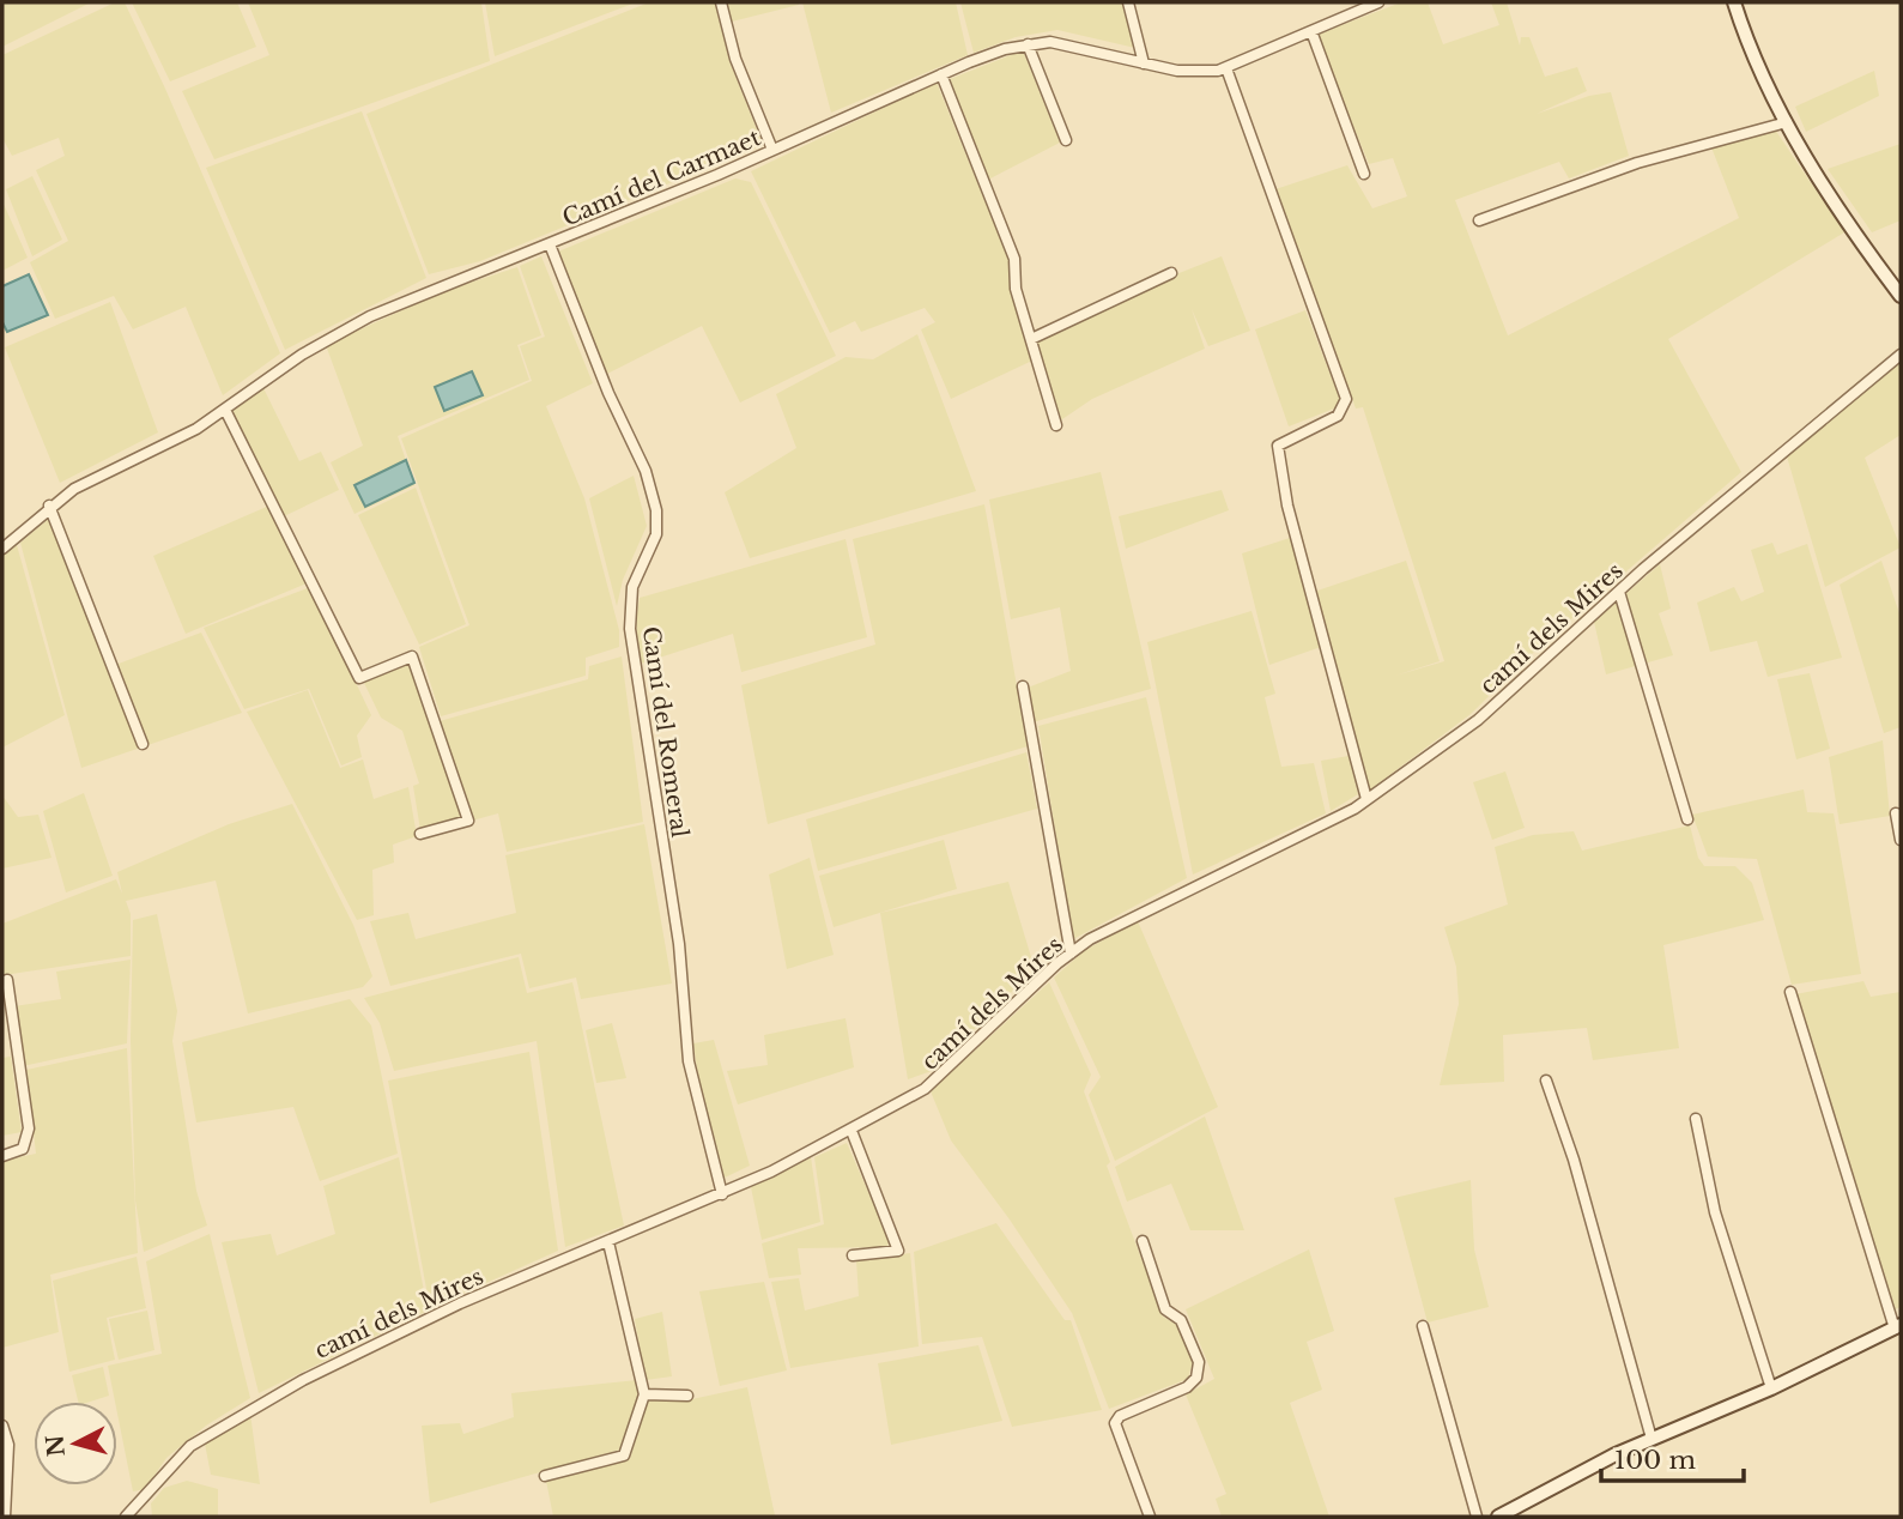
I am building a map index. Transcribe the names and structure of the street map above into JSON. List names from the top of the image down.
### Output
{
  "streets": {
    "street": ["Camí del Carmaet", "camí dels Mires", "Camí del Romeral"]
  },
  "crossings": [
    ["Camí del Carmaet", "Camí del Romeral"],
    ["camí dels Mires", "Camí del Romeral"]
  ],
  "scale_bar": "100 m",
  "north": "left"
}
